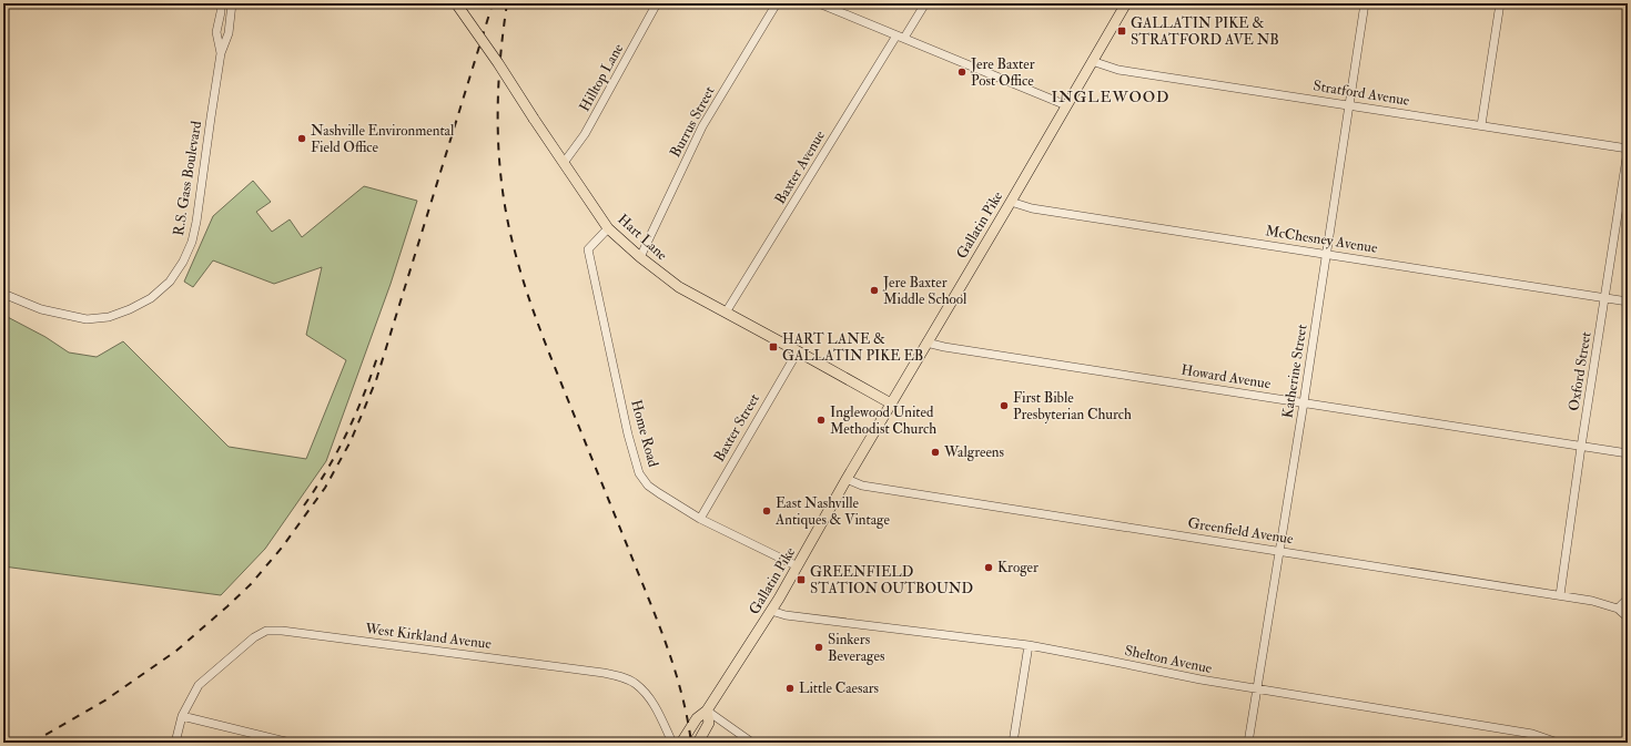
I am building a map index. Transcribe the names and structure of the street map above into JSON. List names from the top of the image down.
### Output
{
  "streets": {
    "main road": ["Gallatin Pike", "Hart Lane"],
    "street": [
      "Hilltop Lane",
      "Stratford Avenue",
      "Burrus Street",
      "Baxter Avenue",
      "R.S. Gass Boulevard",
      "McChesney Avenue",
      "Katherine Street",
      "Oxford Street",
      "Howard Avenue",
      "Baxter Street",
      "Home Road",
      "Greenfield Avenue",
      "West Kirkland Avenue",
      "Shelton Avenue"
    ]
  },
  "crossings": [
    ["Hilltop Lane", "Hart Lane"],
    ["Stratford Avenue", "Gallatin Pike"],
    ["Stratford Avenue", "Katherine Street"],
    ["Stratford Avenue", "Oxford Street"],
    ["Burrus Street", "Hart Lane"],
    ["Baxter Avenue", "Hart Lane"],
    ["Gallatin Pike", "Hart Lane"],
    ["Gallatin Pike", "McChesney Avenue"],
    ["Gallatin Pike", "Howard Avenue"],
    ["Gallatin Pike", "Home Road"],
    ["Gallatin Pike", "Greenfield Avenue"],
    ["Gallatin Pike", "Shelton Avenue"],
    ["Hart Lane", "Baxter Street"],
    ["Hart Lane", "Home Road"],
    ["McChesney Avenue", "Katherine Street"],
    ["McChesney Avenue", "Oxford Street"],
    ["Katherine Street", "Howard Avenue"],
    ["Katherine Street", "Greenfield Avenue"],
    ["Katherine Street", "Shelton Avenue"],
    ["Oxford Street", "Howard Avenue"],
    ["Oxford Street", "Greenfield Avenue"],
    ["Baxter Street", "Home Road"]
  ],
  "districts": ["INGLEWOOD"],
  "places": {
    "transit": ["GALLATIN PIKE & STRATFORD AVE NB", "HART LANE & GALLATIN PIKE EB", "GREENFIELD STATION OUTBOUND"],
    "other": [
      "Jere Baxter Post Office",
      "Nashville Environmental Field Office",
      "Jere Baxter Middle School",
      "First Bible Presbyterian Church",
      "Inglewood United Methodist Church",
      "Walgreens",
      "East Nashville Antiques & Vintage",
      "Kroger",
      "Sinkers Beverages",
      "Little Caesars"
    ]
  }
}
